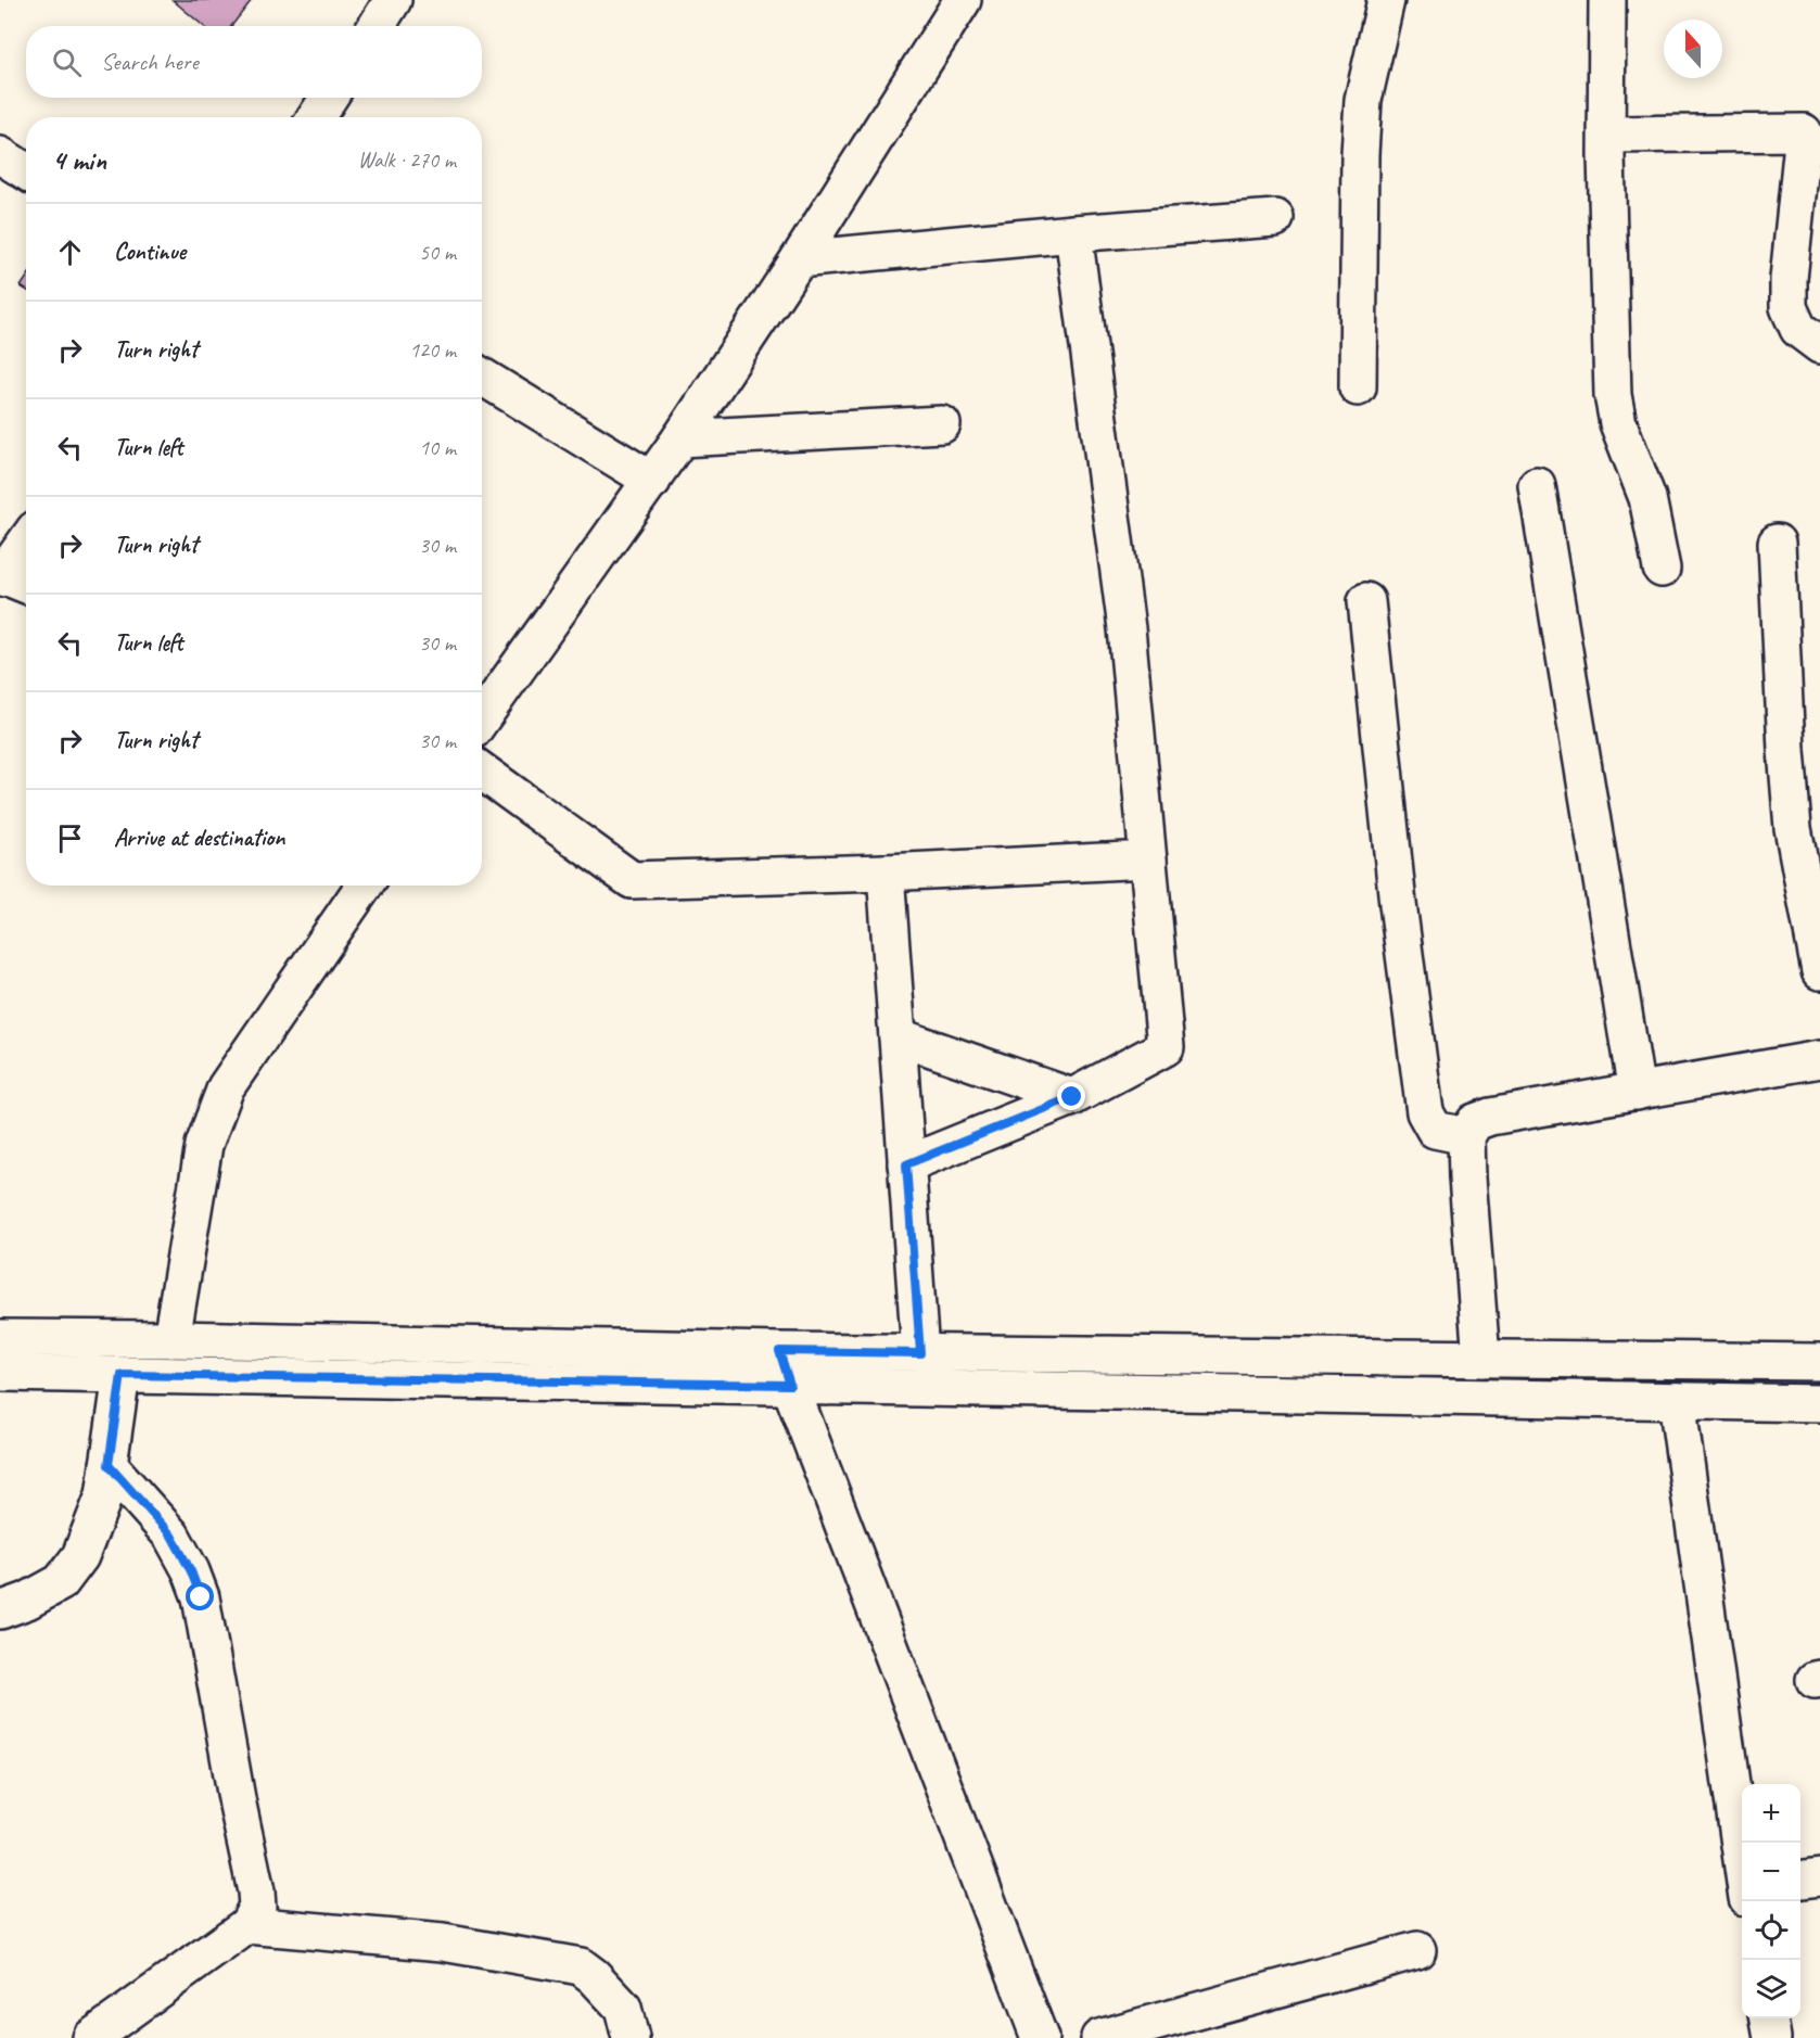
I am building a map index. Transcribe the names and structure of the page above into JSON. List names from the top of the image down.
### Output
{
  "north": "top",
  "page": {
    "search": "Search here",
    "heading": ["4 min", "Walk · 270 m"],
    "list": [
      ["Continue", "50 m"],
      ["Turn right", "120 m"],
      ["Turn left", "10 m"],
      ["Turn right", "30 m"],
      ["Turn left", "30 m"],
      ["Turn right", "30 m"],
      "Arrive at destination"
    ],
    "map_buttons": ["+", "−"]
  }
}
